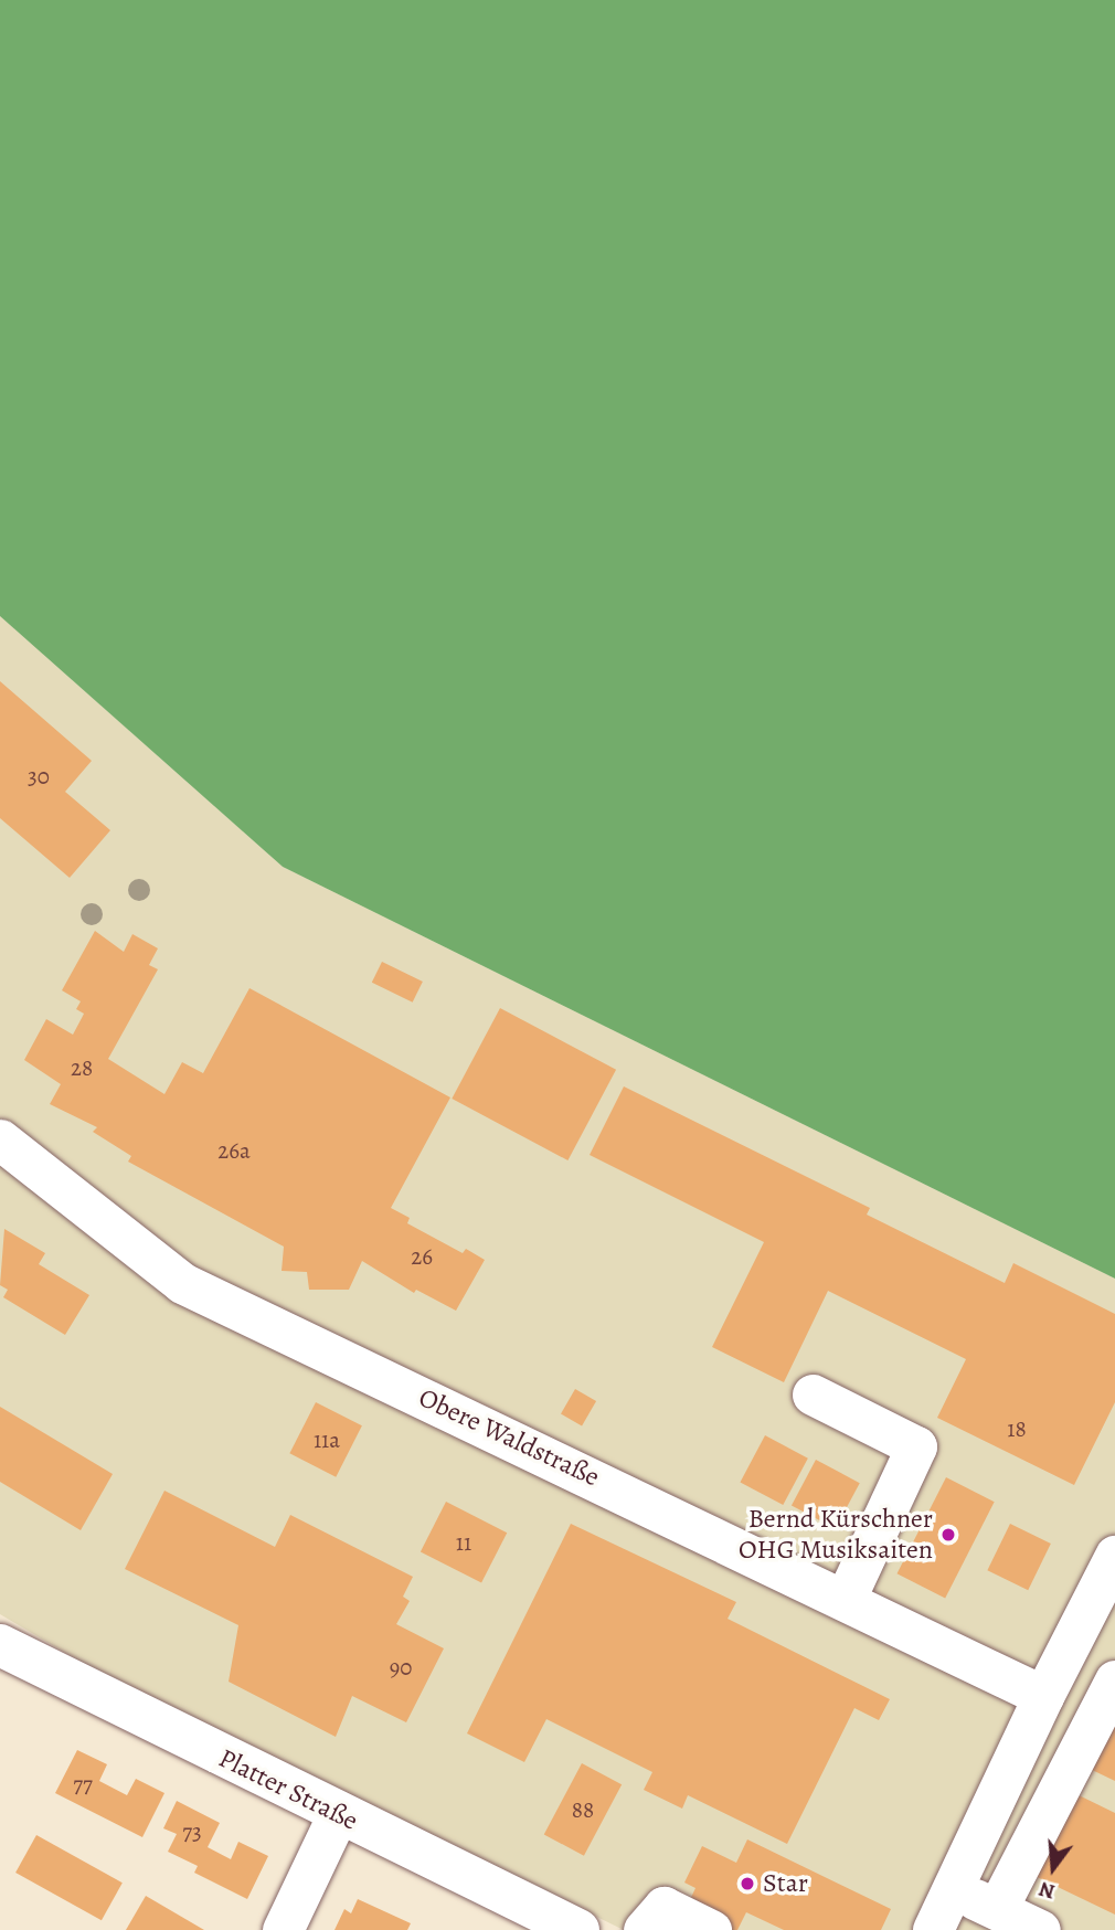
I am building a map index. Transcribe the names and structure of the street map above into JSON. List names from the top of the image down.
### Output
{
  "streets": {
    "main road": ["Platter Straße"],
    "street": ["Obere Waldstraße"]
  },
  "places": ["Bernd Kürschner OHG Musiksaiten", "Star"],
  "house_numbers": [
    "30",
    "28",
    "26a",
    "26",
    "18",
    "11a",
    "11",
    "90",
    "77",
    "88",
    "73"
  ],
  "north": "bottom"
}
